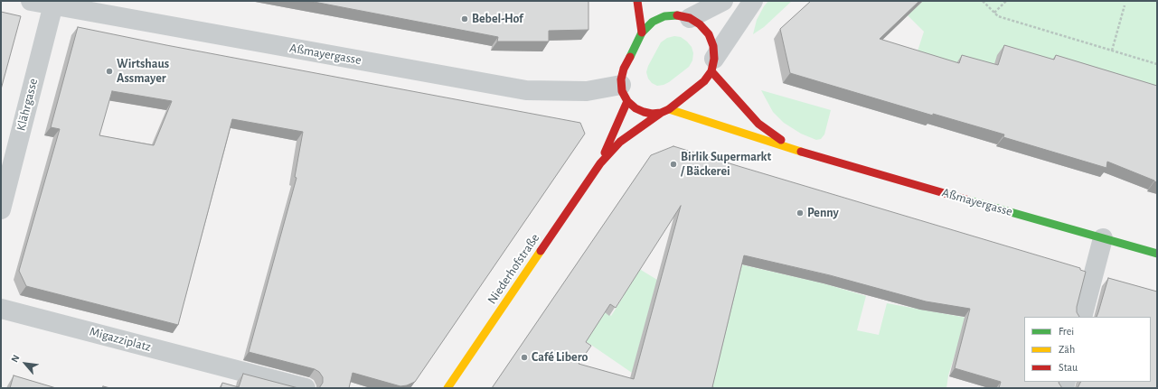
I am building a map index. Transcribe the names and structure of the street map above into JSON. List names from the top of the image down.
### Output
{
  "streets": {
    "street": [
      "Aßmayergasse",
      "Klährgasse",
      "Niederhofstraße",
      "Migazziplatz"
    ]
  },
  "crossings": [
    ["Aßmayergasse", "Klährgasse"],
    ["Aßmayergasse", "Niederhofstraße"]
  ],
  "places": [
    "Bebel-Hof",
    "Wirtshaus Assmayer",
    "Birlik Supermarkt / Bäckerei",
    "Penny",
    "Café Libero"
  ],
  "legend": ["Frei", "Zäh", "Stau"],
  "north": "top left"
}
